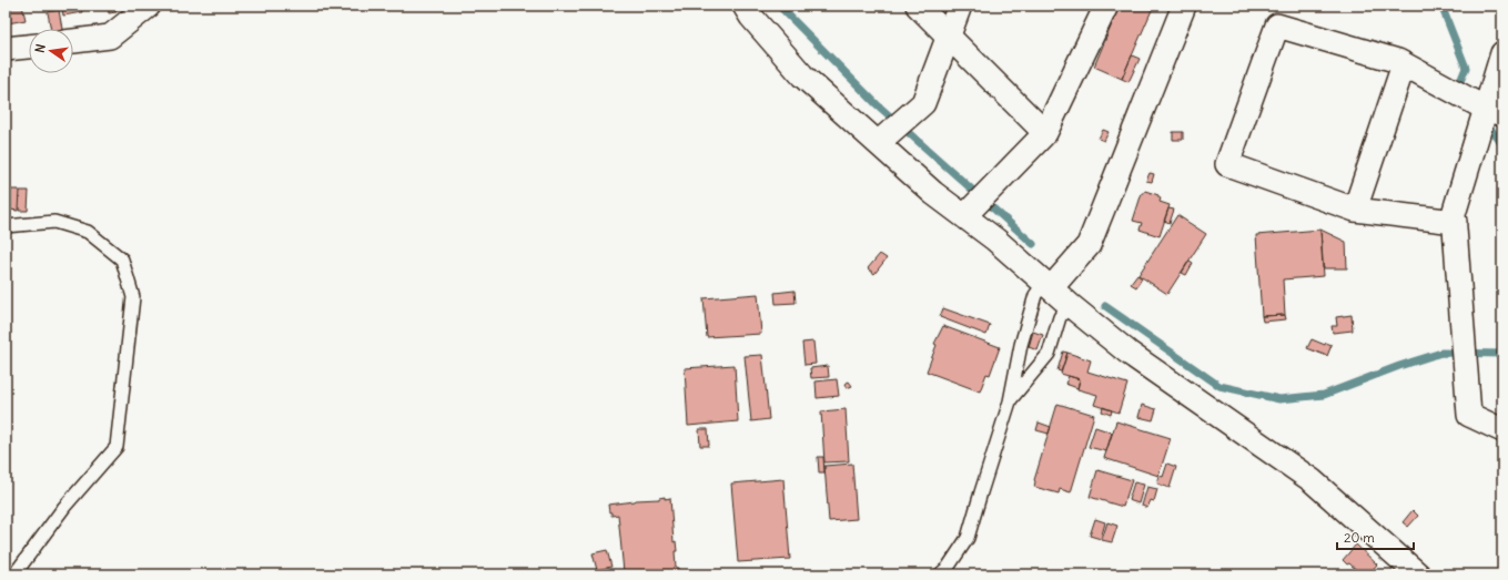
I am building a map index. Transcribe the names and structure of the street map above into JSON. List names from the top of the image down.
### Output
{
  "scale_bar": "20 m",
  "north": "left"
}
